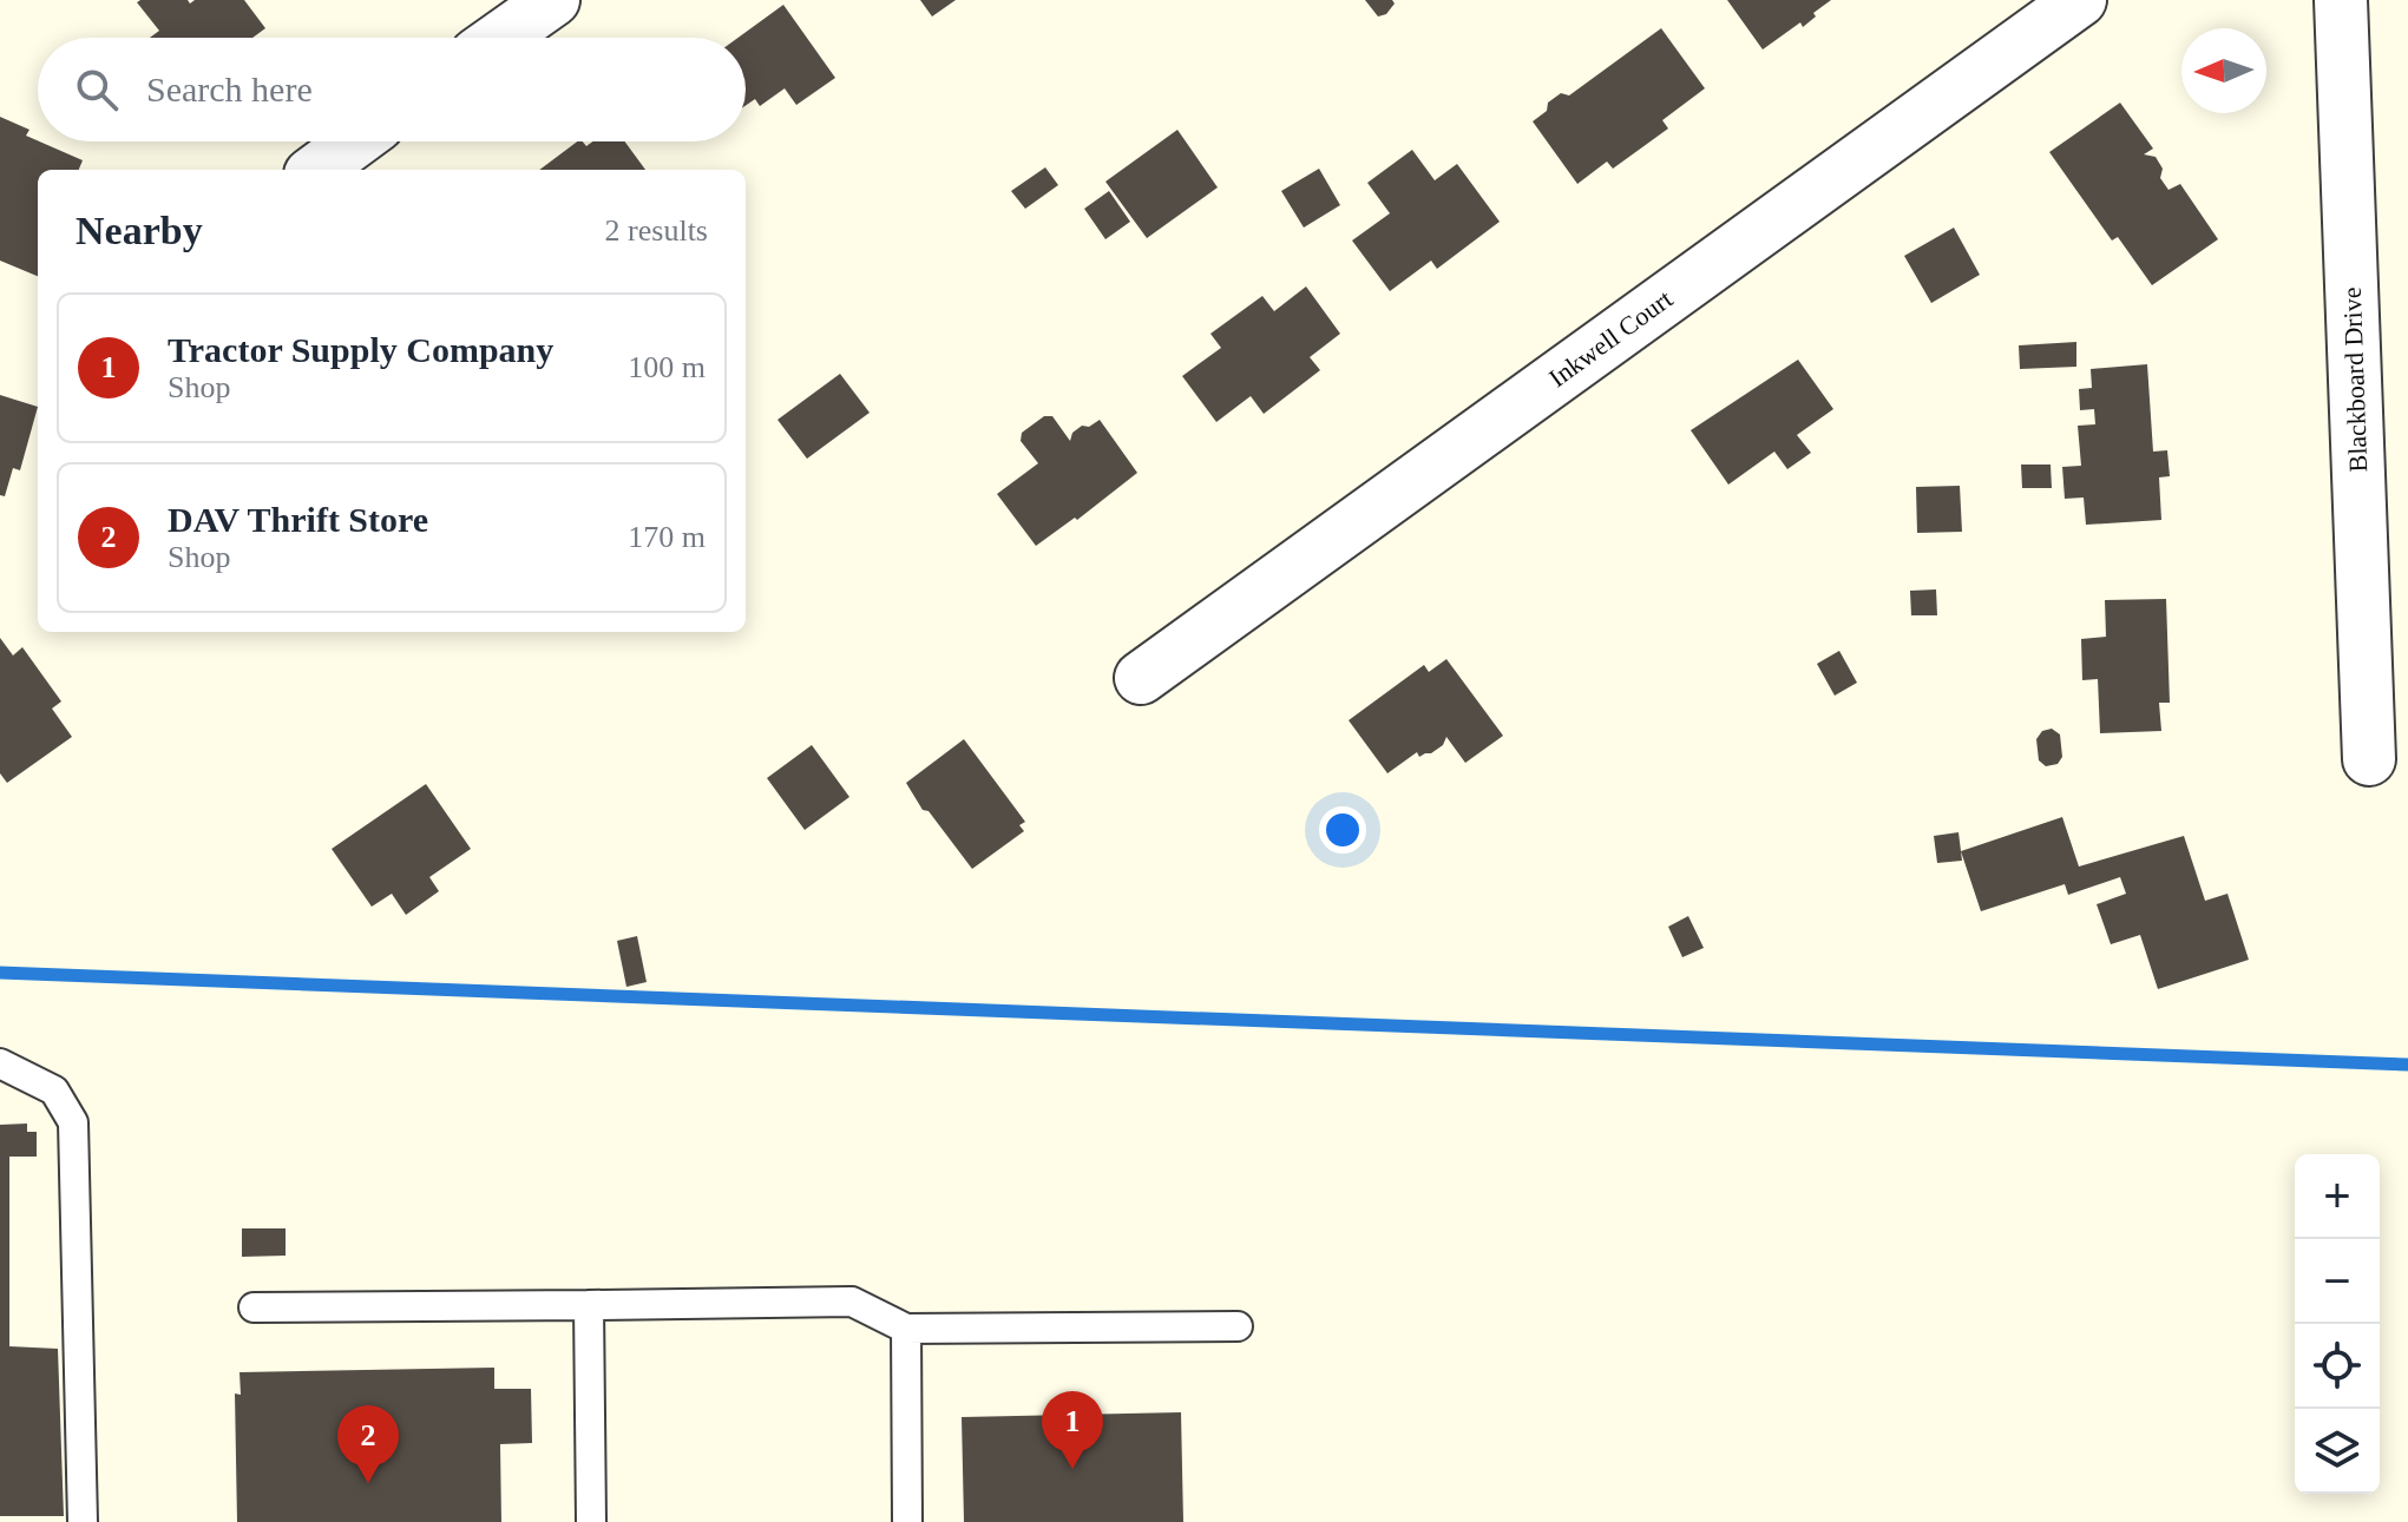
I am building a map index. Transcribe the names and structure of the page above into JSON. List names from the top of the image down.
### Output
{
  "streets": {
    "street": ["Inkwell Court", "Blackboard Drive"]
  },
  "north": "left",
  "page": {
    "search": "Search here",
    "heading": ["Nearby", "2 results"],
    "list": [
      {
        "mark": "1",
        "name": "Tractor Supply Company",
        "note": "Shop",
        "value": "100 m"
      },
      {
        "mark": "2",
        "name": "DAV Thrift Store",
        "note": "Shop",
        "value": "170 m"
      }
    ],
    "map_buttons": ["+", "−"],
    "pins": ["1", "2"]
  }
}
